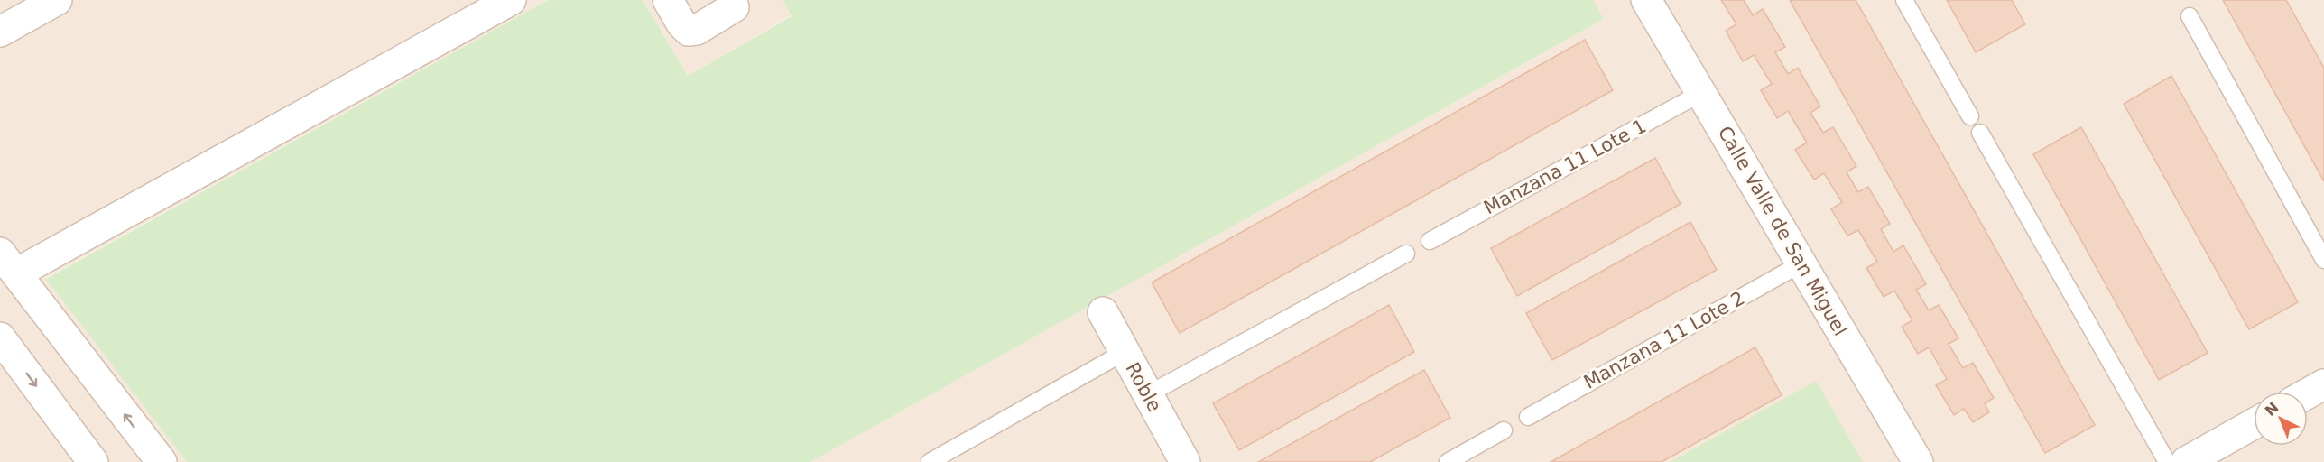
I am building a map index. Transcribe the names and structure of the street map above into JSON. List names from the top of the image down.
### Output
{
  "streets": {
    "street": ["Calle Valle de San Miguel", "Roble"],
    "lane": ["Manzana 11 Lote 1", "Manzana 11 Lote 2"]
  },
  "crossings": [
    ["Manzana 11 Lote 1", "Calle Valle de San Miguel"],
    ["Calle Valle de San Miguel", "Manzana 11 Lote 2"]
  ],
  "north": "top left"
}
